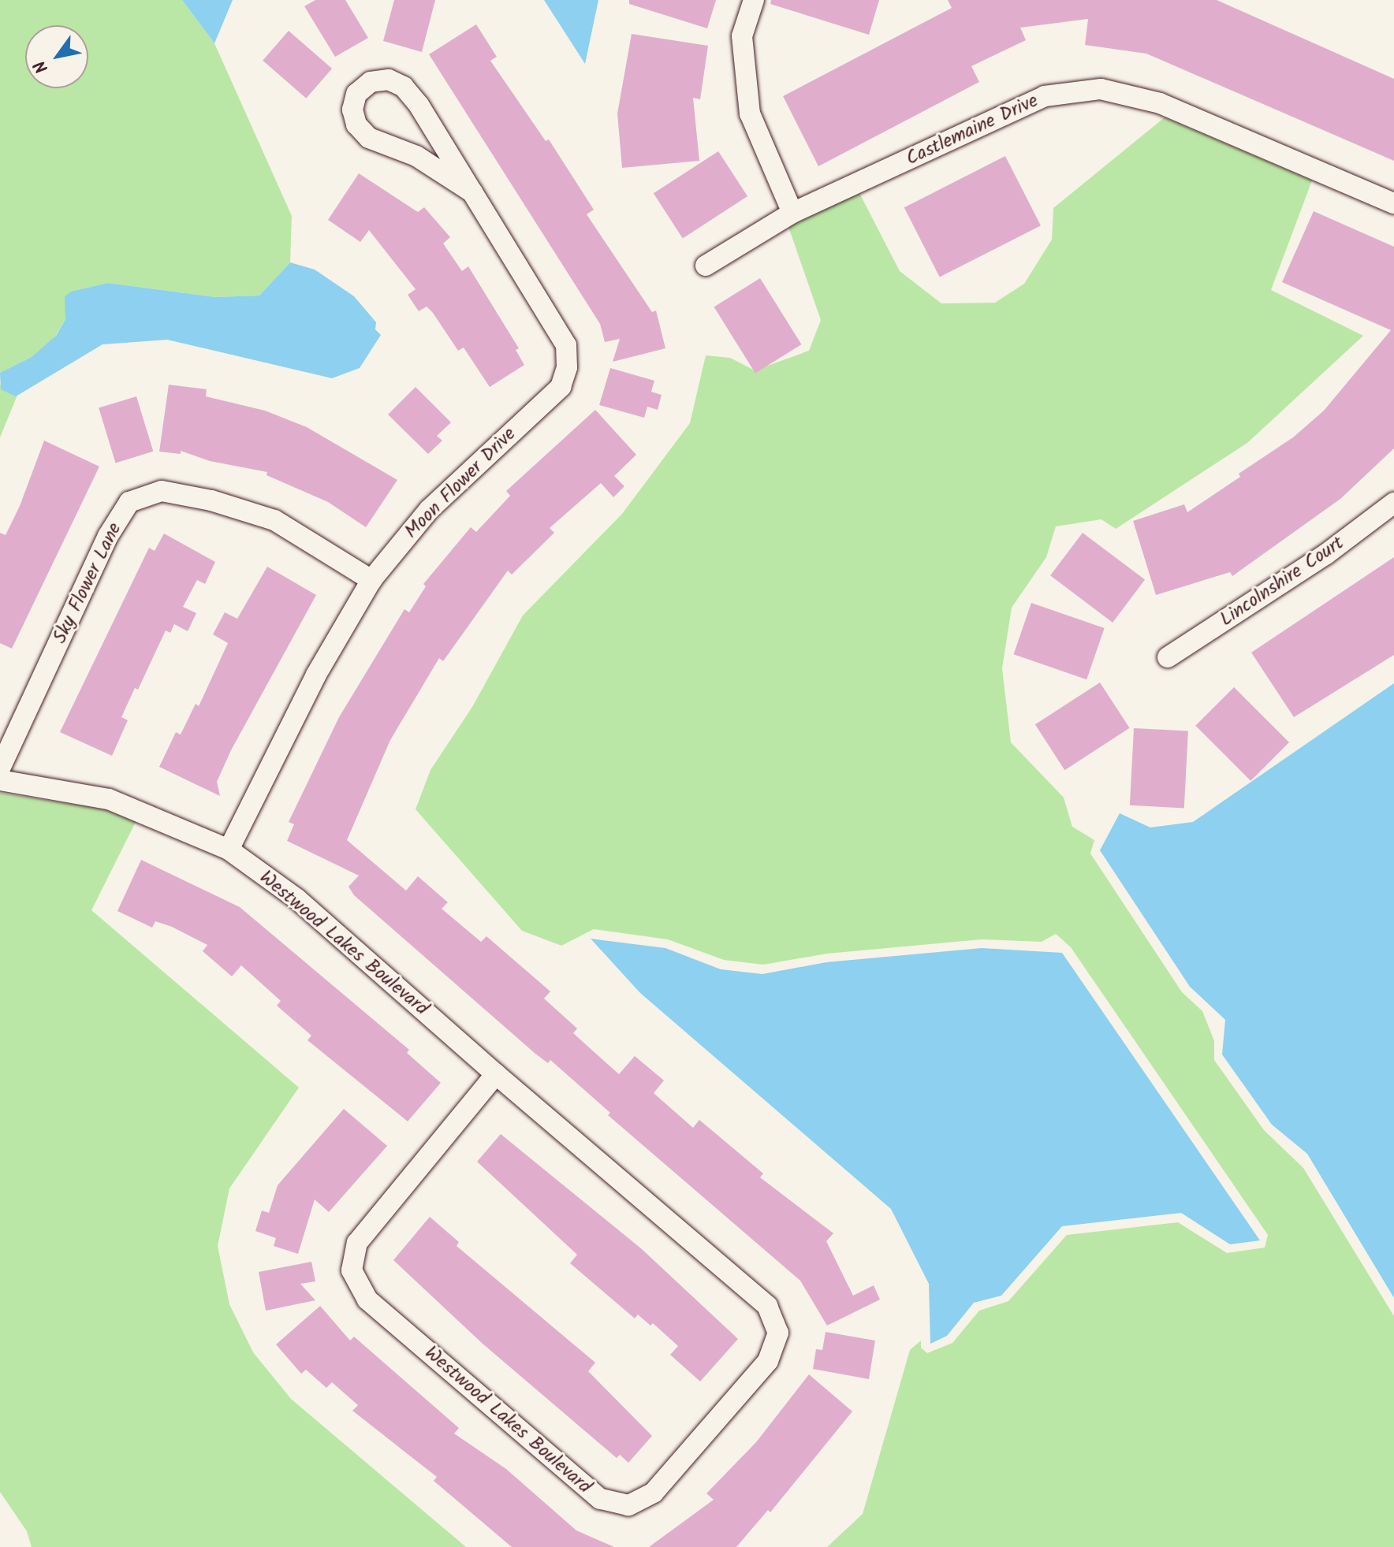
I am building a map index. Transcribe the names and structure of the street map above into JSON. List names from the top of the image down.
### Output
{
  "streets": {
    "street": [
      "Castlemaine Drive",
      "Moon Flower Drive",
      "Lincolnshire Court",
      "Sky Flower Lane",
      "Westwood Lakes Boulevard"
    ]
  },
  "crossings": [
    ["Moon Flower Drive", "Sky Flower Lane"],
    ["Moon Flower Drive", "Westwood Lakes Boulevard"]
  ],
  "north": "bottom left"
}
